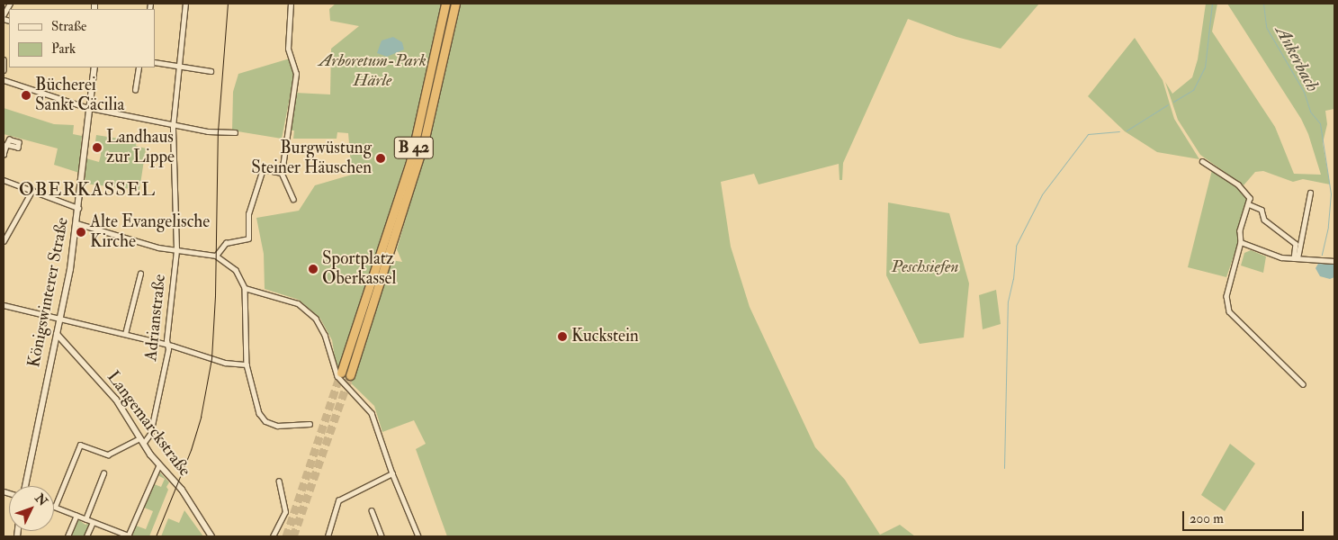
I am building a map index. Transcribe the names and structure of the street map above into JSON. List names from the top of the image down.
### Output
{
  "streets": {
    "highway": ["B 42"],
    "main road": ["Königswinterer Straße", "Langemarckstraße"],
    "street": ["Adrianstraße"]
  },
  "crossings": [
    ["Königswinterer Straße", "Langemarckstraße"],
    ["Adrianstraße", "Langemarckstraße"]
  ],
  "districts": ["OBERKASSEL"],
  "water": ["Ankerbach"],
  "parks": ["Arboretum-Park Härle", "Peschsiefen"],
  "places": [
    "Bücherei Sankt Cäcilia",
    "Landhaus zur Lippe",
    "Burgwüstung Steiner Häuschen",
    "Alte Evangelische Kirche",
    "Sportplatz Oberkassel",
    "Kuckstein"
  ],
  "legend": ["Straße", "Park"],
  "scale_bar": "200 m",
  "north": "top right"
}
